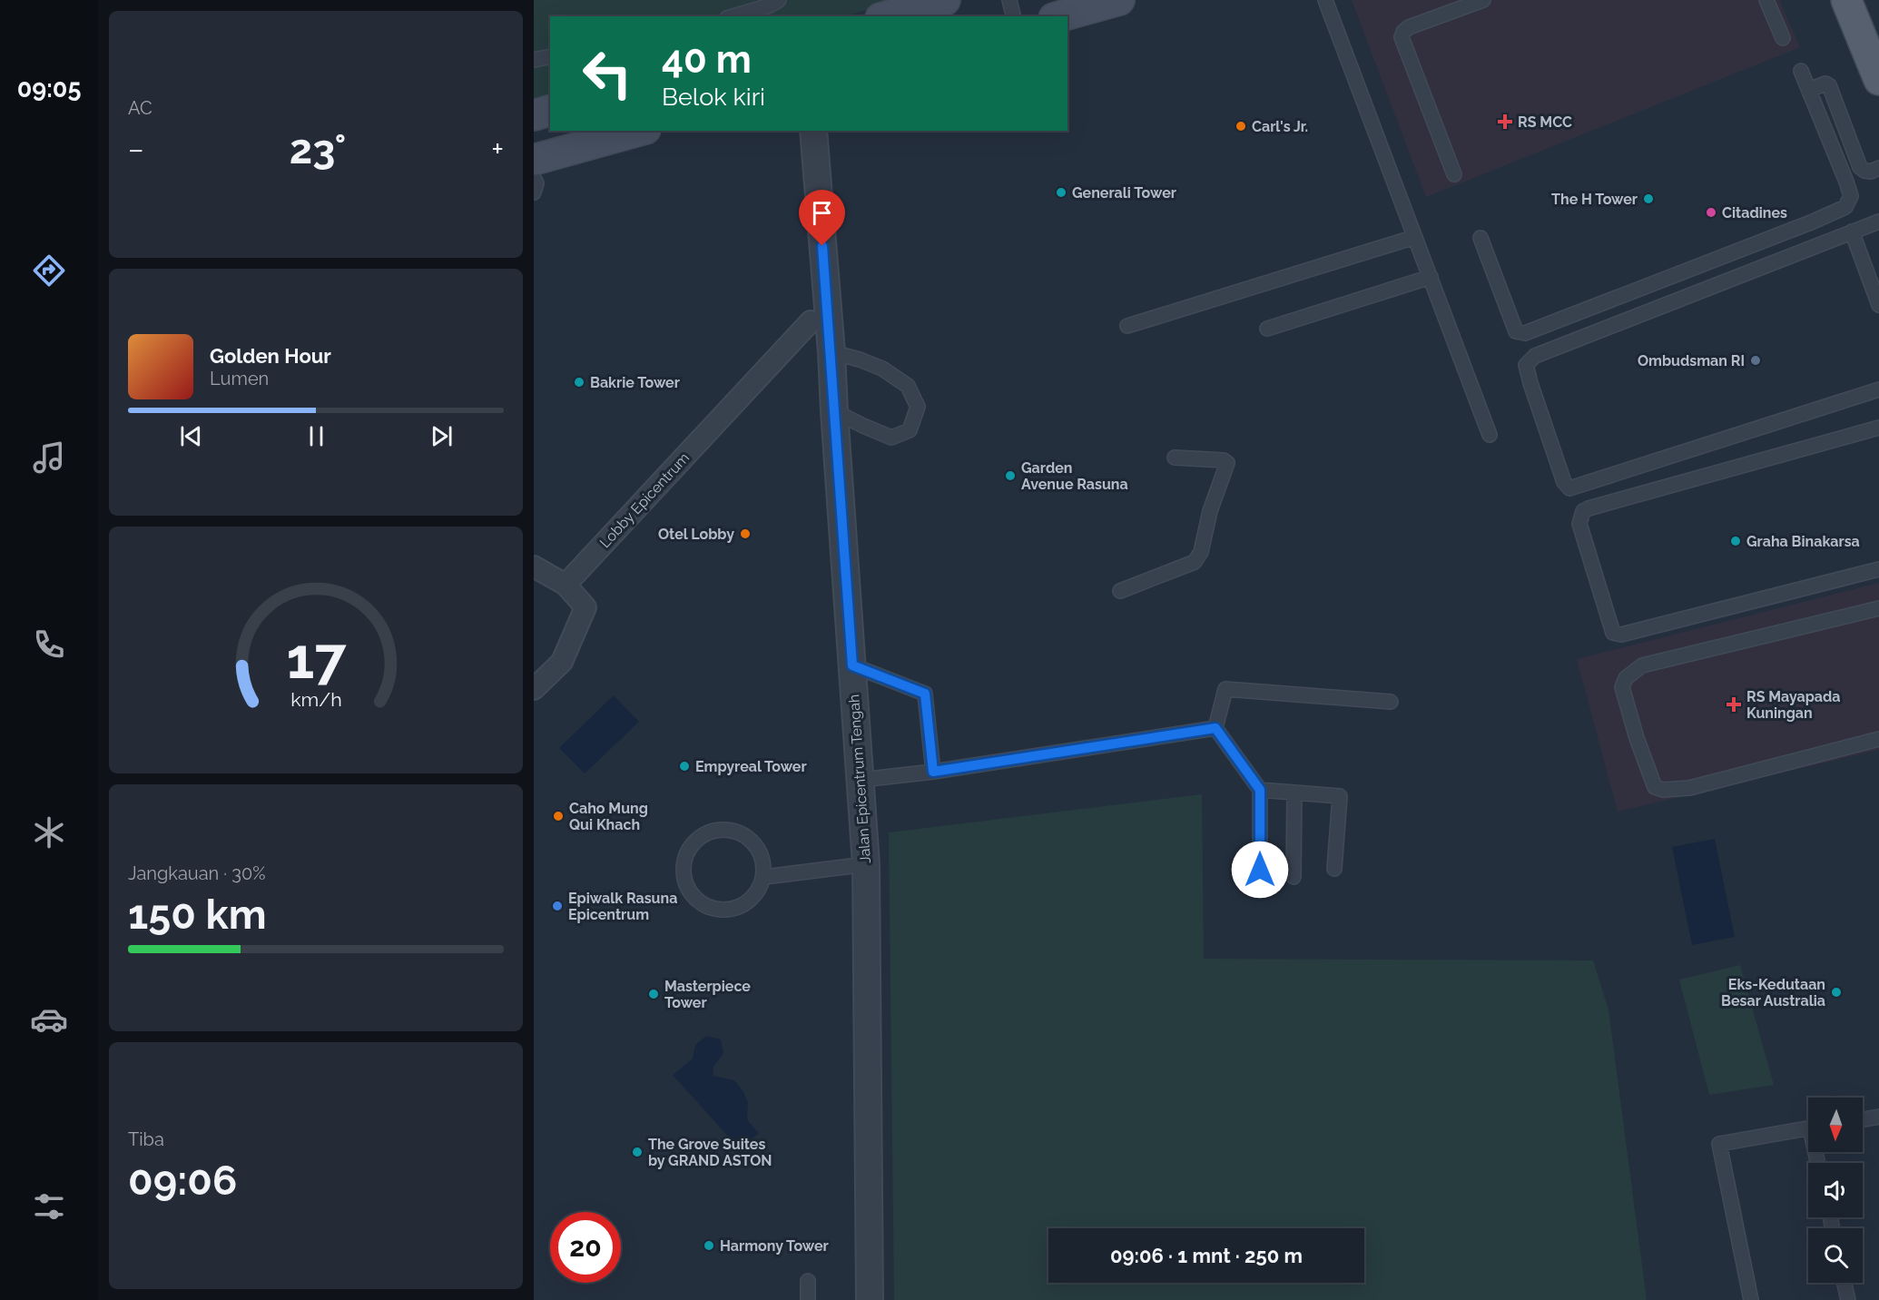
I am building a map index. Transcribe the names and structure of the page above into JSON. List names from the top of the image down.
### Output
{
  "streets": {
    "street": ["Lobby Epicentrum", "Jalan Epicentrum Tengah"]
  },
  "places": {
    "health": ["RS MCC", "RS Mayapada Kuningan"],
    "other": [
      "Carl's Jr.",
      "Generali Tower",
      "The H Tower",
      "Citadines",
      "Ombudsman RI",
      "Bakrie Tower",
      "Garden Avenue Rasuna",
      "Otel Lobby",
      "Graha Binakarsa",
      "Empyreal Tower",
      "Caho Mung Qui Khach",
      "Epiwalk Rasuna Epicentrum",
      "Eks-Kedutaan Besar Australia",
      "Masterpiece Tower",
      "The Grove Suites by GRAND ASTON",
      "Harmony Tower"
    ]
  },
  "north": "bottom",
  "page": {
    "tabs": "09:05",
    "tile": [
      "AC",
      ["Jangkauan · 30%", "150 km"],
      ["Tiba", "09:06"]
    ],
    "turn": ["40 m", "Belok kiri"],
    "heat": ["−", "23°", "+"],
    "song": ["Golden Hour", "Lumen"],
    "limit": "20",
    "trip": "09:06 · 1 mnt · 250 m",
    "gauge": ["17", "km/h"]
  }
}
